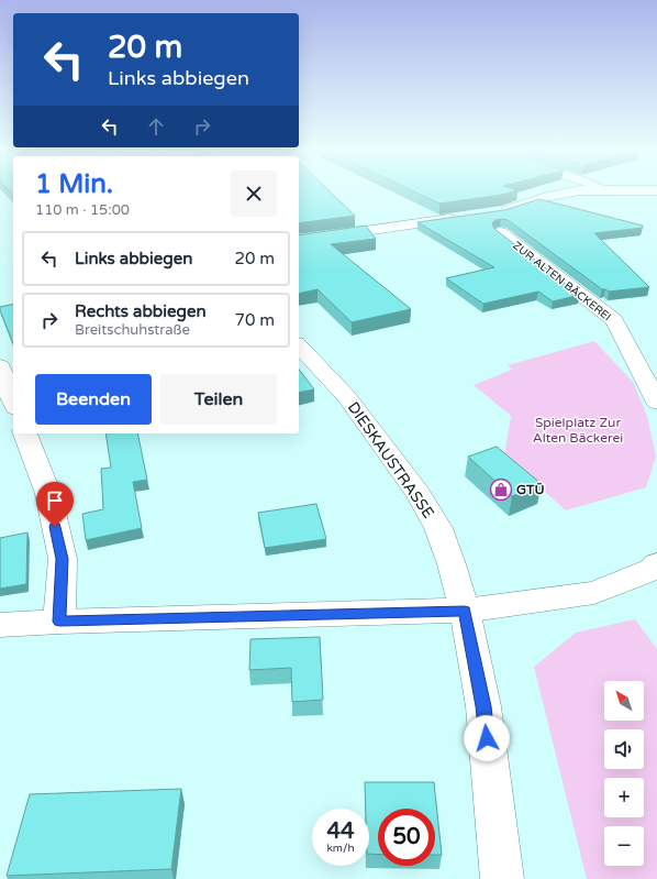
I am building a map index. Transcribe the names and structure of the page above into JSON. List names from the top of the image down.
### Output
{
  "streets": {
    "main road": ["ZUR ALTEN BÄCKEREI", "DIESKAUSTRASSE"]
  },
  "parks": ["Spielplatz Zur Alten Bäckerei"],
  "places": {
    "shop": ["GTÜ"]
  },
  "north": "top left",
  "page": {
    "turn": ["20 m", "Links abbiegen"],
    "heading": ["1 Min.", "110 m · 15:00"],
    "list": [
      {
        "name": "Links abbiegen",
        "value": "20 m"
      },
      {
        "name": "Rechts abbiegen",
        "note": "Breitschuhstraße",
        "value": "70 m"
      }
    ],
    "buttons": ["Beenden", "Teilen"],
    "map_buttons": ["+", "−"],
    "speed": "44 km/h",
    "limit": "50"
  }
}
